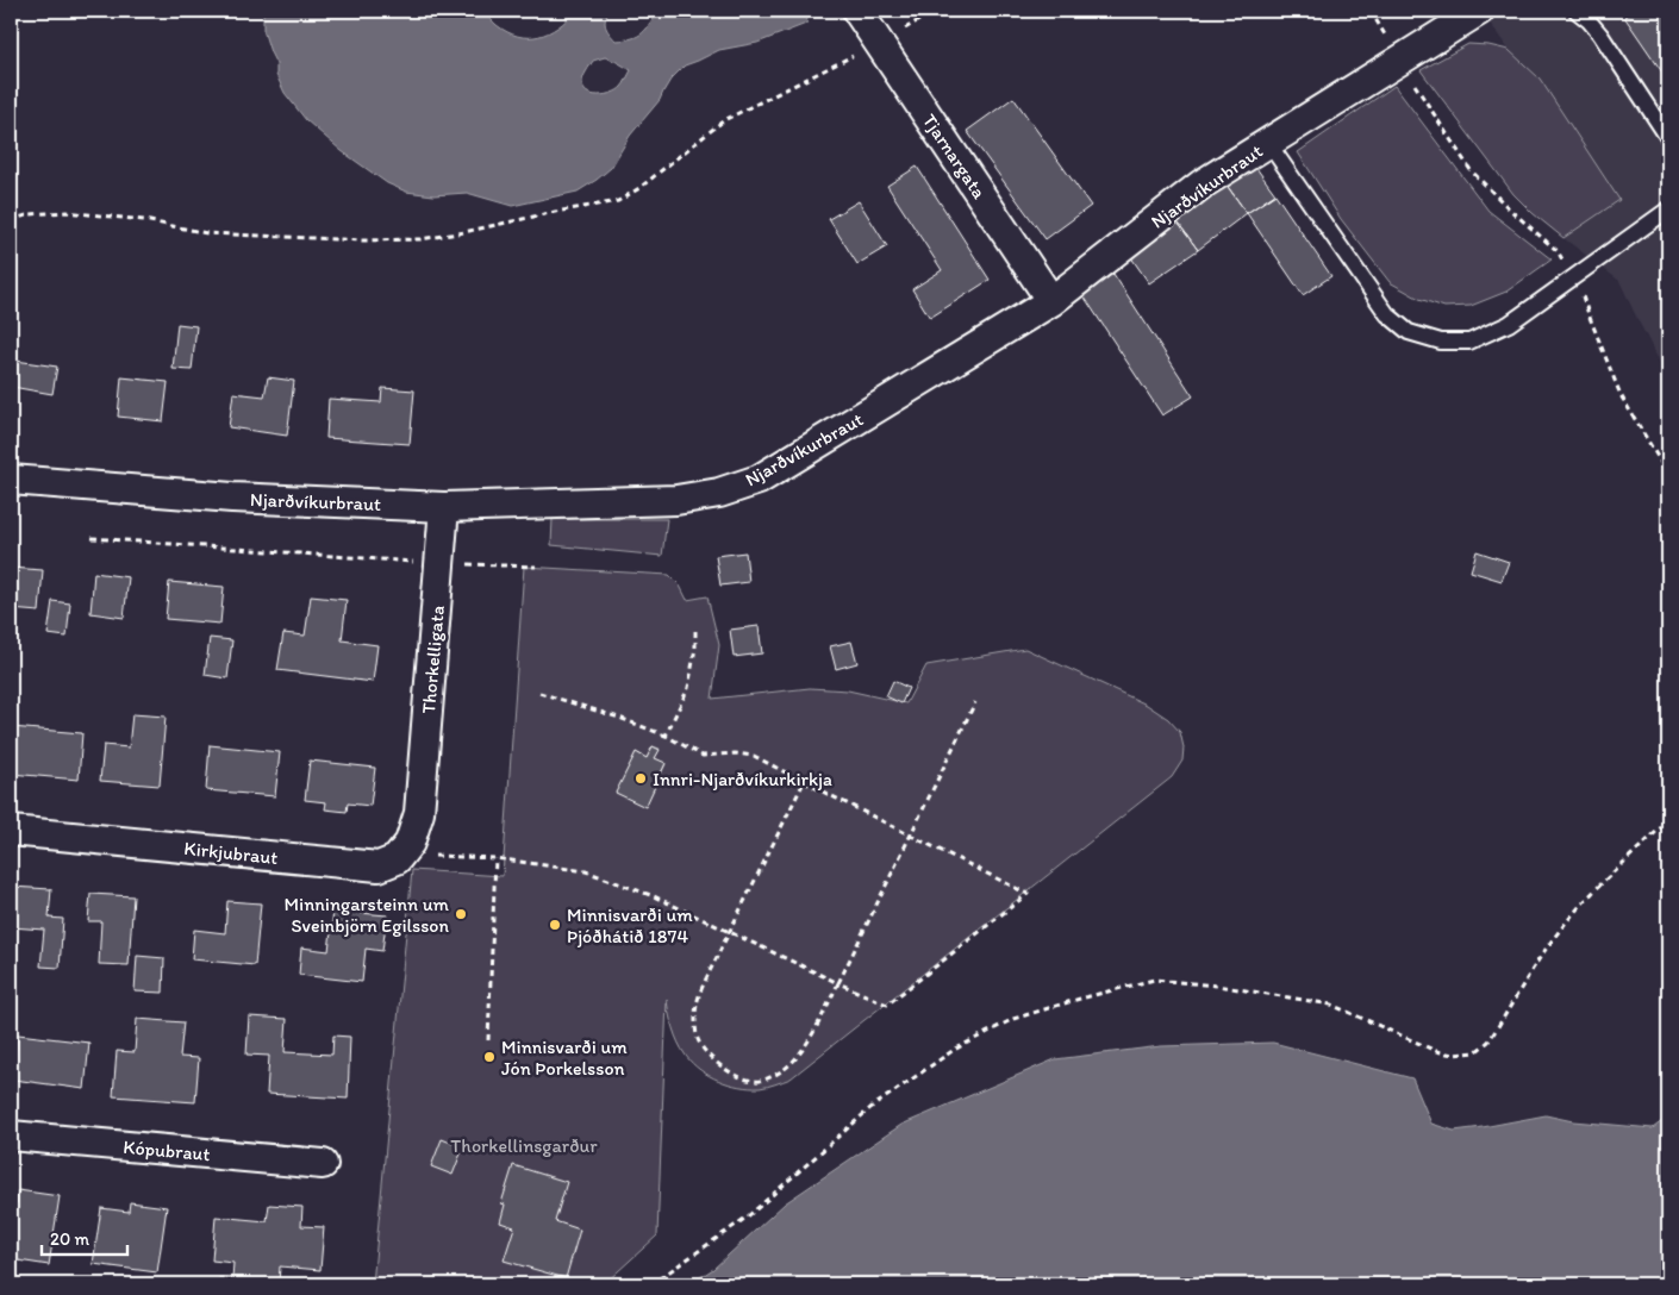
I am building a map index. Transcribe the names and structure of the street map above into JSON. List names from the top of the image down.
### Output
{
  "streets": {
    "street": [
      "Tjarnargata",
      "Njarðvíkurbraut",
      "Thorkelligata",
      "Kirkjubraut",
      "Kópubraut"
    ]
  },
  "crossings": [
    ["Tjarnargata", "Njarðvíkurbraut"],
    ["Njarðvíkurbraut", "Thorkelligata"],
    ["Thorkelligata", "Kirkjubraut"]
  ],
  "parks": ["Thorkellinsgarður"],
  "places": [
    "Innri-Njarðvíkurkirkja",
    "Minningarsteinn um Sveinbjörn Egilsson",
    "Minnisvarði um Þjóðhátið 1874",
    "Minnisvarði um Jón Þorkelsson"
  ],
  "scale_bar": "20 m"
}
